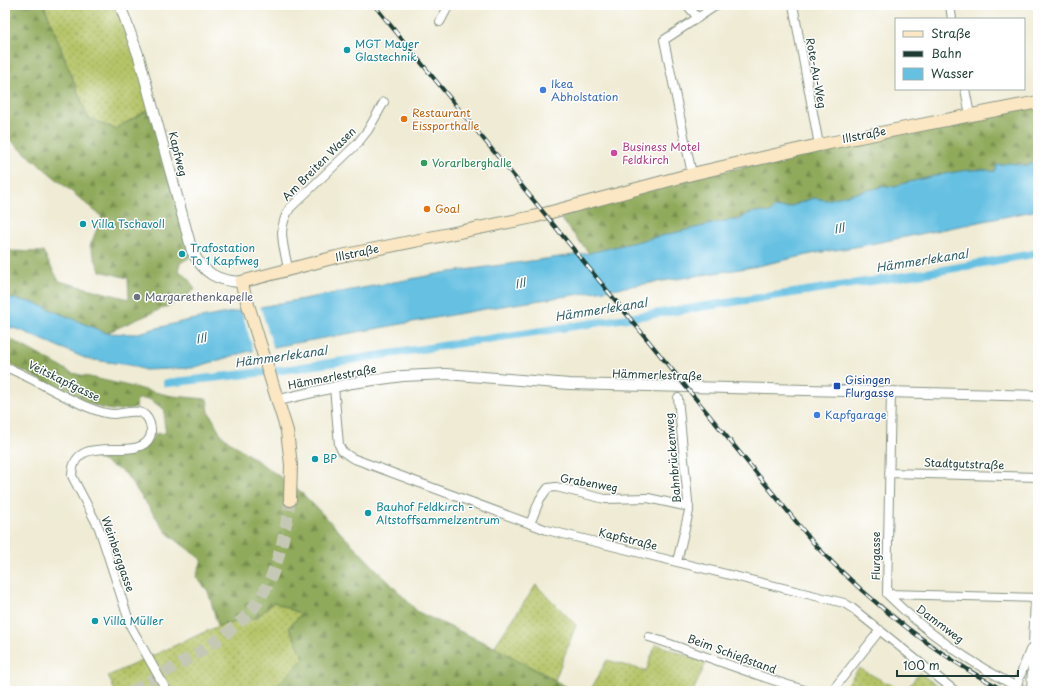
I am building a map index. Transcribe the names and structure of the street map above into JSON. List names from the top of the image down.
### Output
{
  "streets": {
    "main road": ["Illstraße"],
    "street": [
      "Rote-Au-Weg",
      "Kapfweg",
      "Am Breiten Wasen",
      "Hämmerlestraße",
      "Veitskapfgasse",
      "Bahnbrückenweg",
      "Stadtgutstraße",
      "Grabenweg",
      "Kapfstraße",
      "Weinberggasse",
      "Flurgasse",
      "Dammweg",
      "Beim Schießstand"
    ]
  },
  "crossings": [
    ["Rote-Au-Weg", "Illstraße"],
    ["Illstraße", "Kapfweg"],
    ["Illstraße", "Am Breiten Wasen"],
    ["Hämmerlestraße", "Kapfstraße"],
    ["Hämmerlestraße", "Flurgasse"],
    ["Veitskapfgasse", "Weinberggasse"],
    ["Bahnbrückenweg", "Grabenweg"],
    ["Bahnbrückenweg", "Kapfstraße"],
    ["Stadtgutstraße", "Flurgasse"],
    ["Grabenweg", "Kapfstraße"],
    ["Flurgasse", "Dammweg"]
  ],
  "water": ["Ill", "Hämmerlekanal"],
  "places": {
    "other": [
      "MGT Mayer Glastechnik",
      "Ikea Abholstation",
      "Restaurant Eissporthalle",
      "Business Motel Feldkirch",
      "Vorarlberghalle",
      "Goal",
      "Villa Tschavoll",
      "Trafostation To 1 Kapfweg",
      "Margarethenkapelle",
      "Kapfgarage",
      "BP",
      "Bauhof Feldkirch - Altstoffsammelzentrum",
      "Villa Müller"
    ],
    "transit": ["Gisingen Flurgasse"]
  },
  "legend": ["Straße", "Bahn", "Wasser"],
  "scale_bar": "100 m"
}
